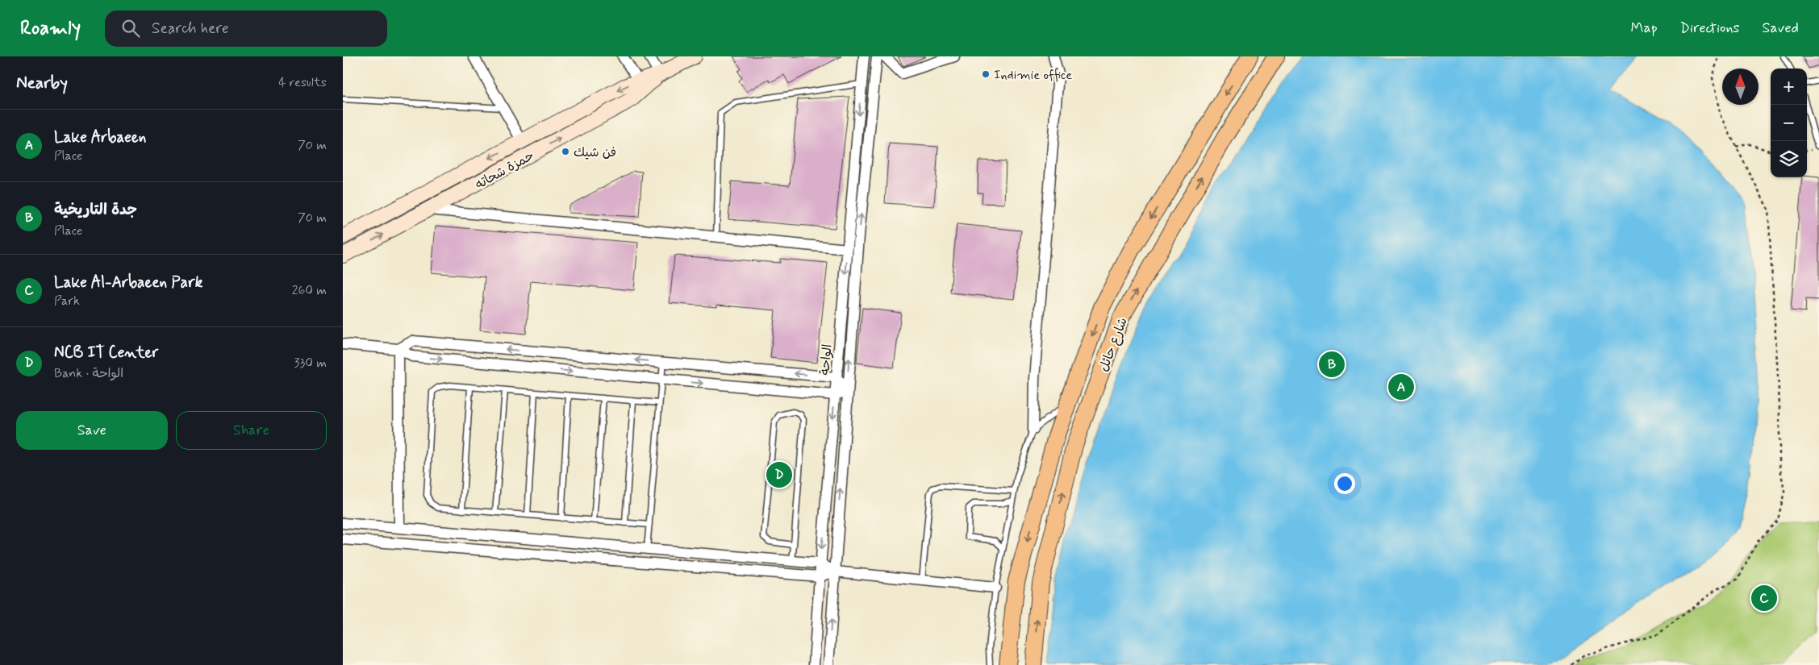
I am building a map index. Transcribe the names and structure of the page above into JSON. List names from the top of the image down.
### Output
{
  "streets": {
    "main road": ["حمزة شحاته", "شارع حائل"],
    "street": ["الواحة"]
  },
  "places": ["Indimie office", "فن شيك"],
  "north": "top",
  "page": {
    "header": "Roamly",
    "search": "Search here",
    "nav": ["Map", "Directions", "Saved"],
    "heading": ["Nearby", "4 results"],
    "map_buttons": ["+", "−"],
    "list": [
      {
        "mark": "A",
        "name": "Lake Arbaeen",
        "note": "Place",
        "value": "70 m"
      },
      {
        "mark": "B",
        "name": "جدة التاريخية",
        "note": "Place",
        "value": "70 m"
      },
      {
        "mark": "C",
        "name": "Lake Al-Arbaeen Park",
        "note": "Park",
        "value": "260 m"
      },
      {
        "mark": "D",
        "name": "NCB IT Center",
        "note": "Bank · الواحة",
        "value": "330 m"
      }
    ],
    "pins": [
      "B",
      "A",
      "D",
      "C"
    ],
    "buttons": ["Save", "Share"]
  }
}
